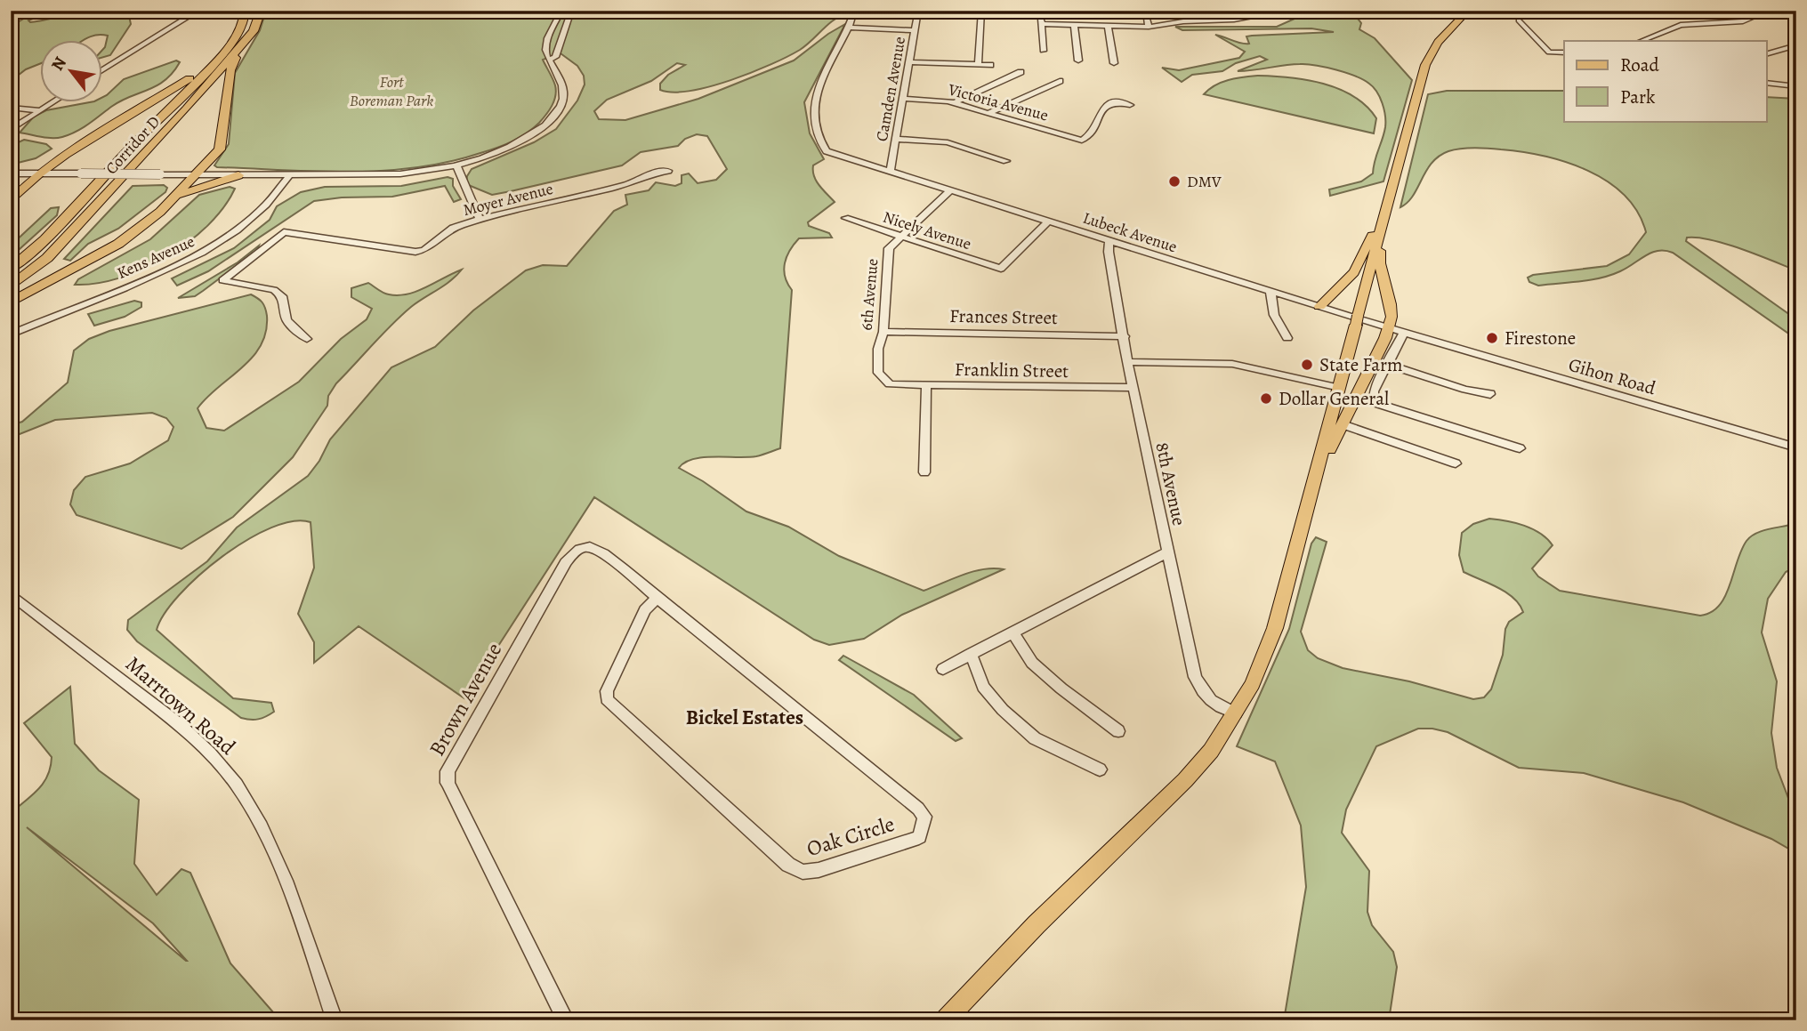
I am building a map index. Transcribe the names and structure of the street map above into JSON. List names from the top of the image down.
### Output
{
  "streets": {
    "highway": ["Corridor D"],
    "street": [
      "Camden Avenue",
      "Victoria Avenue",
      "Moyer Avenue",
      "Nicely Avenue",
      "Lubeck Avenue",
      "Kens Avenue",
      "6th Avenue",
      "Frances Street",
      "Franklin Street",
      "Gihon Road",
      "8th Avenue",
      "Brown Avenue",
      "Marrtown Road",
      "Oak Circle"
    ]
  },
  "crossings": [
    ["Camden Avenue", "Victoria Avenue"],
    ["Camden Avenue", "Lubeck Avenue"],
    ["Nicely Avenue", "6th Avenue"],
    ["Lubeck Avenue", "6th Avenue"],
    ["Lubeck Avenue", "Gihon Road"],
    ["Lubeck Avenue", "8th Avenue"],
    ["6th Avenue", "Frances Street"],
    ["6th Avenue", "Franklin Street"],
    ["Frances Street", "8th Avenue"],
    ["Franklin Street", "8th Avenue"],
    ["Brown Avenue", "Oak Circle"]
  ],
  "districts": ["Bickel Estates"],
  "parks": ["Fort Boreman Park"],
  "places": [
    "DMV",
    "Firestone",
    "State Farm",
    "Dollar General"
  ],
  "legend": ["Road", "Park"],
  "north": "top left"
}
